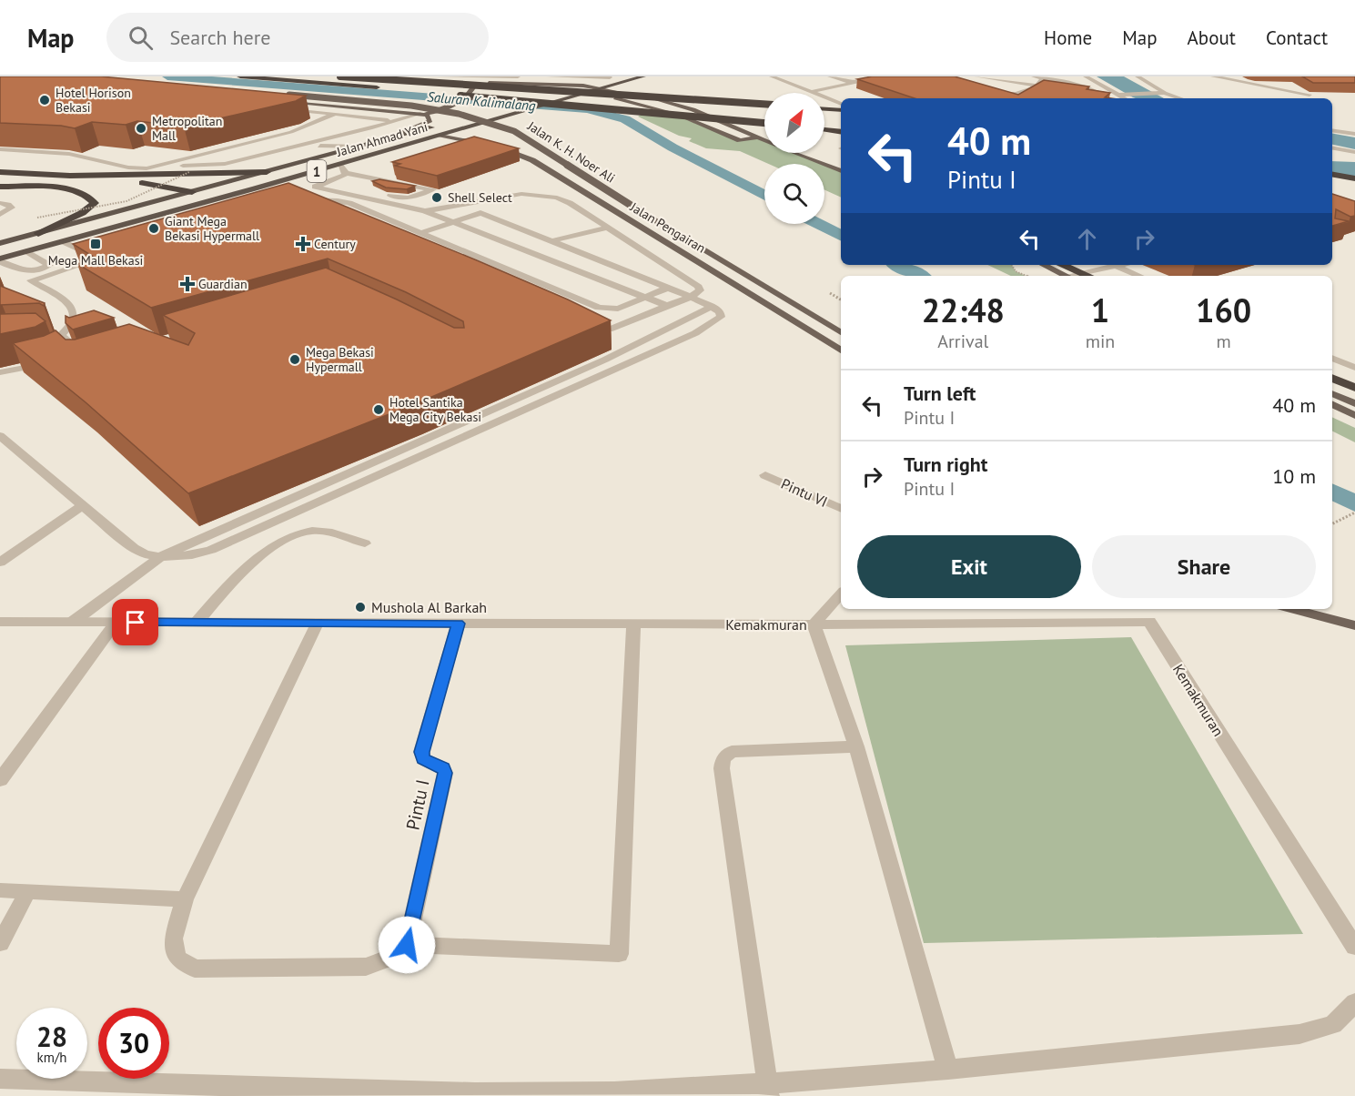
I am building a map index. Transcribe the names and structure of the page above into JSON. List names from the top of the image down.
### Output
{
  "streets": {
    "highway": ["Jalan Ahmad Yani", "1"],
    "main road": ["Jalan K. H. Noer Ali", "Jalan Pengairan"],
    "street": ["Pintu VI", "Kemakmuran", "Pintu I"]
  },
  "crossings": [
    ["Jalan Ahmad Yani", "Jalan Pengairan"],
    ["Kemakmuran", "Pintu I"]
  ],
  "water": ["Saluran Kalimalang"],
  "places": {
    "other": [
      "Hotel Horison Bekasi",
      "Metropolitan Mall",
      "Shell Select",
      "Giant Mega Bekasi Hypermall",
      "Mega Bekasi Hypermall",
      "Hotel Santika Mega City Bekasi",
      "Mushola Al Barkah"
    ],
    "transit": ["Mega Mall Bekasi"],
    "health": ["Century", "Guardian"]
  },
  "north": "top right",
  "page": {
    "header": "Map",
    "search": "Search here",
    "nav": [
      "Home",
      "Map",
      "About",
      "Contact"
    ],
    "turn": ["40 m", "Pintu I"],
    "eta": [
      "22:48",
      "Arrival",
      "1",
      "min",
      "160",
      "m"
    ],
    "list": [
      {
        "name": "Turn left",
        "note": "Pintu I",
        "value": "40 m"
      },
      {
        "name": "Turn right",
        "note": "Pintu I",
        "value": "10 m"
      }
    ],
    "buttons": ["Exit", "Share"],
    "speed": "28 km/h",
    "limit": "30"
  }
}
